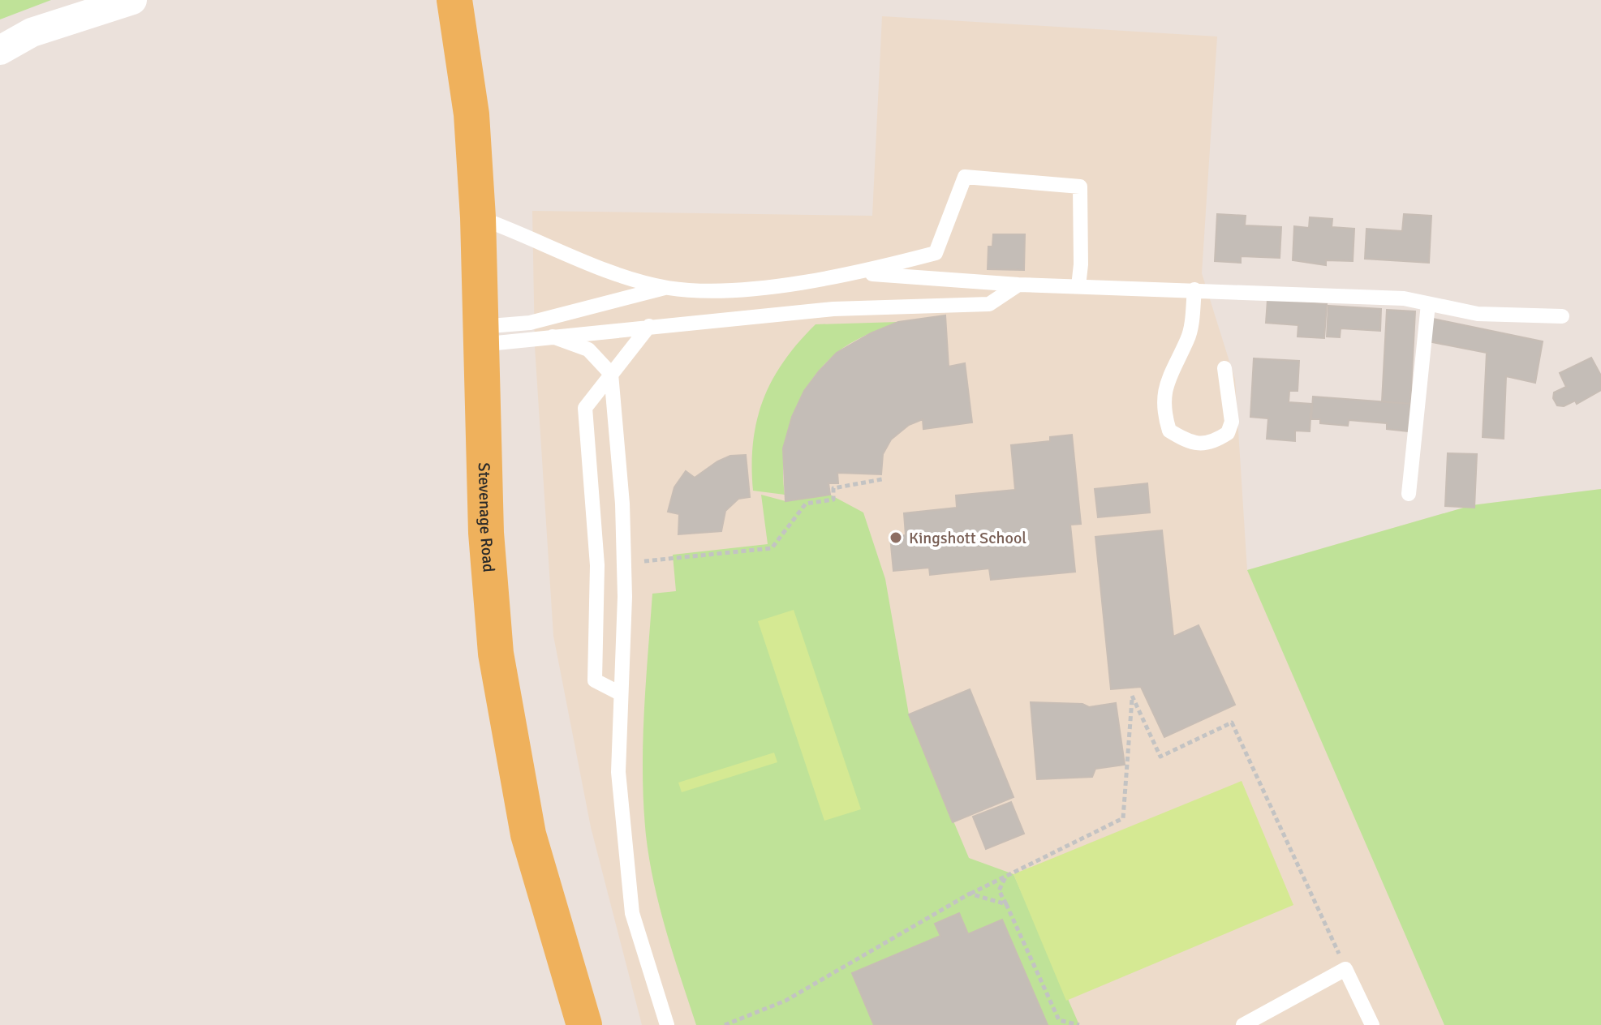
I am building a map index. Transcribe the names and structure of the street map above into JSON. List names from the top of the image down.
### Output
{
  "streets": {
    "main road": ["Stevenage Road"]
  },
  "places": ["Kingshott School"]
}
